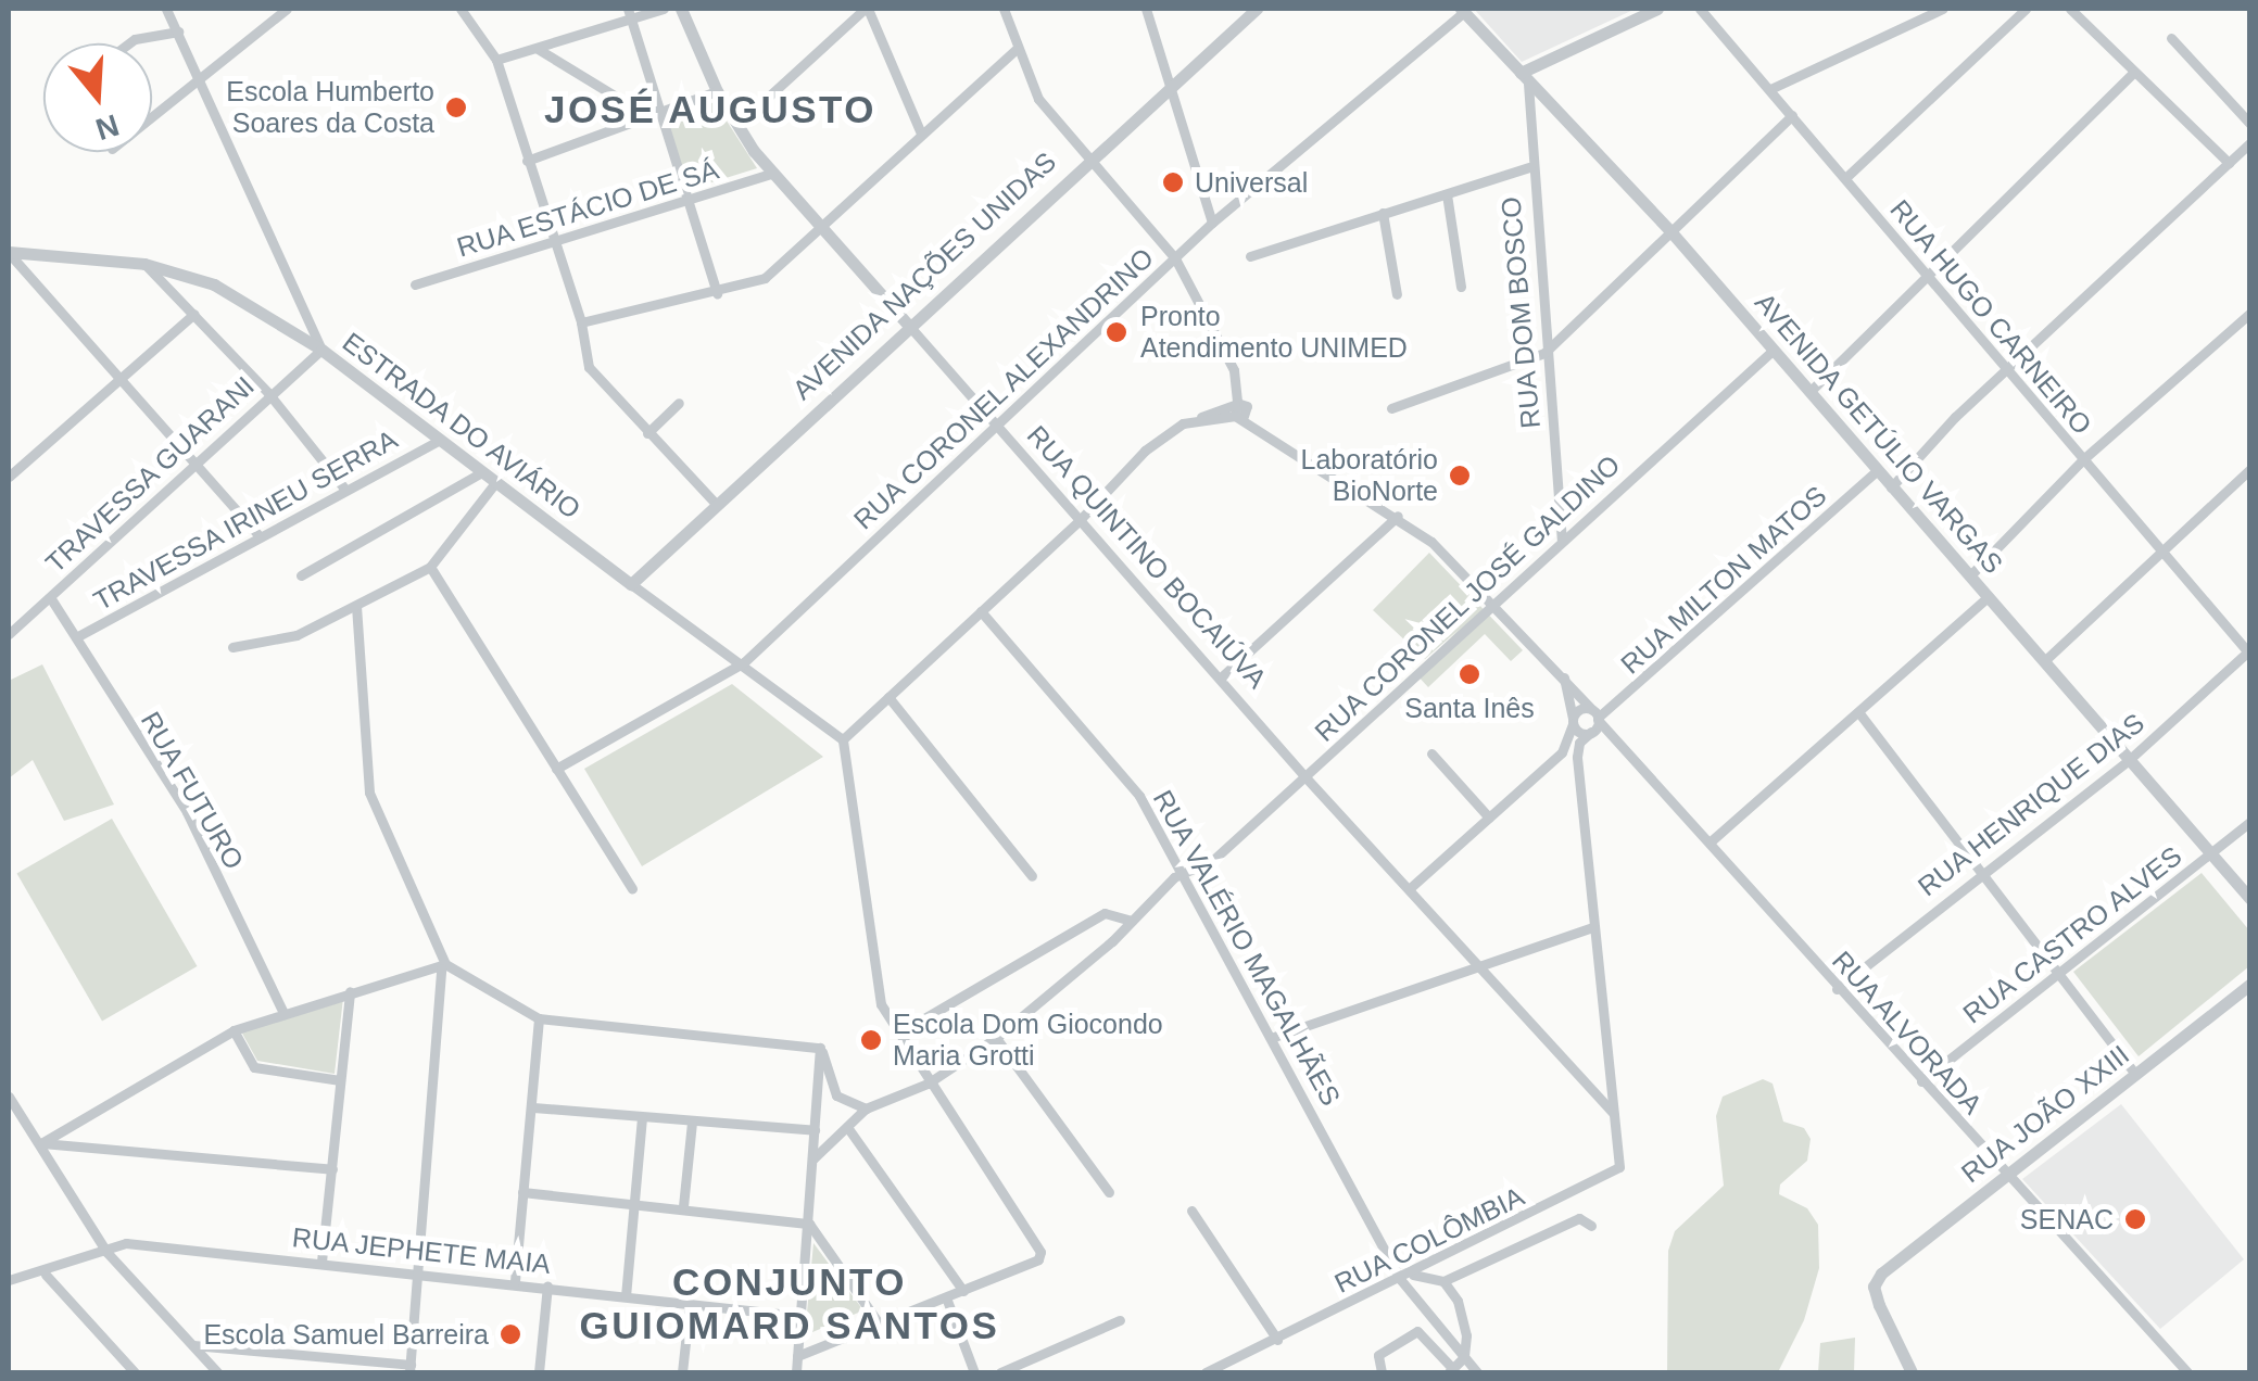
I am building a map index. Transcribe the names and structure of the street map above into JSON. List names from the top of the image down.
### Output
{
  "streets": {
    "street": [
      "RUA ESTÁCIO DE SÁ",
      "AVENIDA NAÇÕES UNIDAS",
      "RUA DOM BOSCO",
      "RUA HUGO CARNEIRO",
      "RUA CORONEL ALEXANDRINO",
      "ESTRADA DO AVIÁRIO",
      "AVENIDA GETÚLIO VARGAS",
      "TRAVESSA GUARANI",
      "TRAVESSA IRINEU SERRA",
      "RUA QUINTINO BOCAIÚVA",
      "RUA MILTON MATOS",
      "RUA CORONEL JOSÉ GALDINO",
      "RUA FUTURO",
      "RUA HENRIQUE DIAS",
      "RUA CASTRO ALVES",
      "RUA VALÉRIO MAGALHÃES",
      "RUA ALVORADA",
      "RUA JOÃO XXIII",
      "RUA COLÔMBIA",
      "RUA JEPHETE MAIA"
    ]
  },
  "crossings": [
    ["RUA ESTÁCIO DE SÁ", "RUA QUINTINO BOCAIÚVA"],
    ["AVENIDA NAÇÕES UNIDAS", "ESTRADA DO AVIÁRIO"],
    ["AVENIDA NAÇÕES UNIDAS", "RUA QUINTINO BOCAIÚVA"],
    ["RUA DOM BOSCO", "AVENIDA GETÚLIO VARGAS"],
    ["RUA DOM BOSCO", "RUA CORONEL JOSÉ GALDINO"],
    ["RUA HUGO CARNEIRO", "RUA HENRIQUE DIAS"],
    ["RUA CORONEL ALEXANDRINO", "ESTRADA DO AVIÁRIO"],
    ["RUA CORONEL ALEXANDRINO", "AVENIDA GETÚLIO VARGAS"],
    ["RUA CORONEL ALEXANDRINO", "RUA QUINTINO BOCAIÚVA"],
    ["ESTRADA DO AVIÁRIO", "TRAVESSA GUARANI"],
    ["ESTRADA DO AVIÁRIO", "TRAVESSA IRINEU SERRA"],
    ["AVENIDA GETÚLIO VARGAS", "RUA MILTON MATOS"],
    ["AVENIDA GETÚLIO VARGAS", "RUA CORONEL JOSÉ GALDINO"],
    ["AVENIDA GETÚLIO VARGAS", "RUA HENRIQUE DIAS"],
    ["AVENIDA GETÚLIO VARGAS", "RUA CASTRO ALVES"],
    ["TRAVESSA GUARANI", "RUA FUTURO"],
    ["TRAVESSA IRINEU SERRA", "RUA FUTURO"],
    ["RUA QUINTINO BOCAIÚVA", "RUA CORONEL JOSÉ GALDINO"],
    ["RUA QUINTINO BOCAIÚVA", "RUA COLÔMBIA"],
    ["RUA MILTON MATOS", "RUA ALVORADA"],
    ["RUA CORONEL JOSÉ GALDINO", "RUA VALÉRIO MAGALHÃES"],
    ["RUA HENRIQUE DIAS", "RUA ALVORADA"],
    ["RUA CASTRO ALVES", "RUA ALVORADA"],
    ["RUA VALÉRIO MAGALHÃES", "RUA COLÔMBIA"],
    ["RUA ALVORADA", "RUA JOÃO XXIII"]
  ],
  "districts": ["JOSÉ AUGUSTO", "CONJUNTO GUIOMARD SANTOS"],
  "places": [
    "Escola Humberto Soares da Costa",
    "Universal",
    "Pronto Atendimento UNIMED",
    "Laboratório BioNorte",
    "Santa Inês",
    "Escola Dom Giocondo Maria Grotti",
    "SENAC",
    "Escola Samuel Barreira"
  ],
  "north": "bottom"
}
